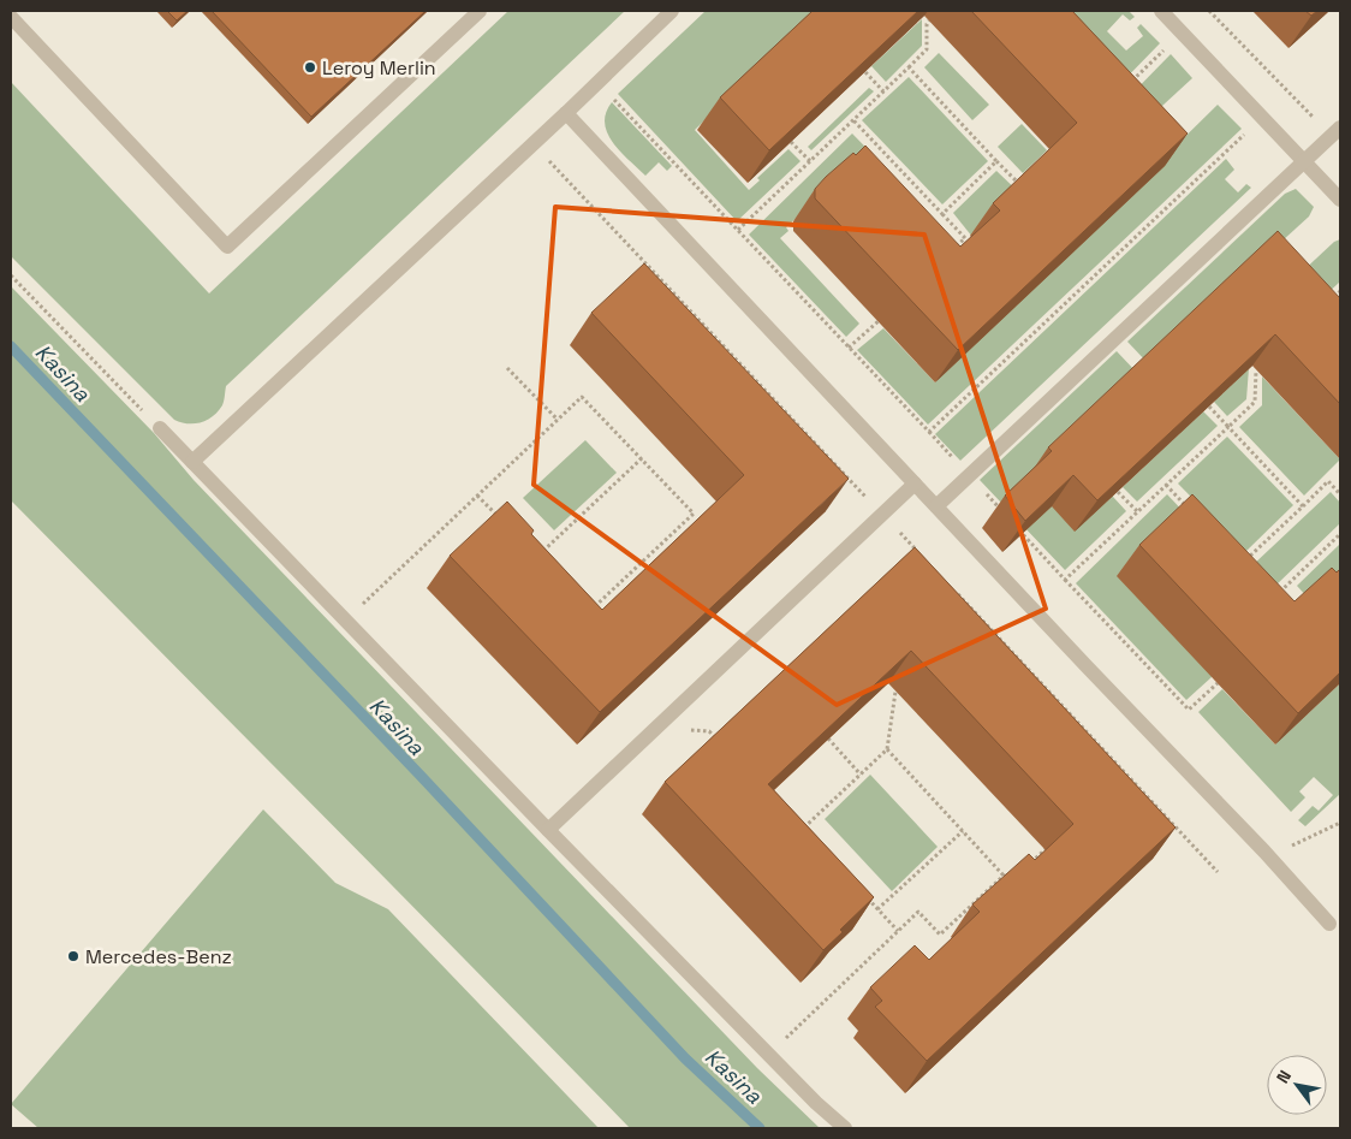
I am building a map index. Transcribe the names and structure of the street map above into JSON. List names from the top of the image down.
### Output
{
  "water": ["Kasina"],
  "places": ["Leroy Merlin", "Mercedes-Benz"],
  "north": "top left"
}
